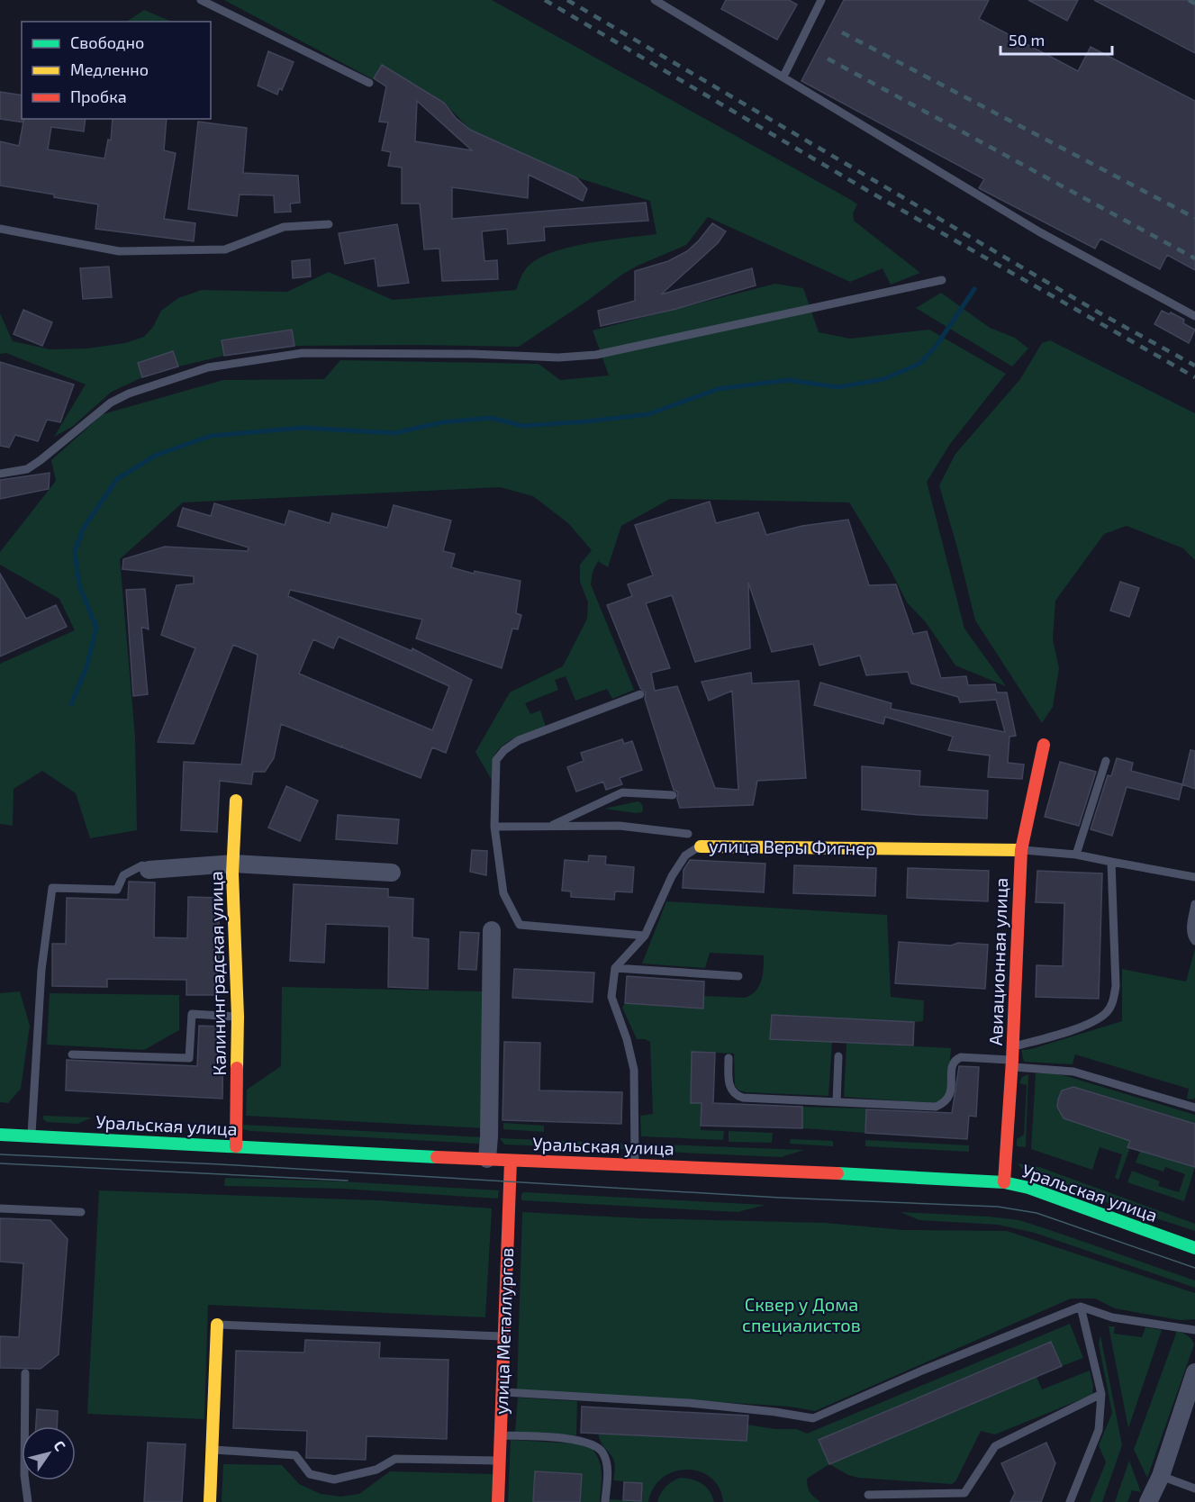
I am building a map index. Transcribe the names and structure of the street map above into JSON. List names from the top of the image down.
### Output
{
  "streets": {
    "street": [
      "улица Веры Фигнер",
      "Авиационная улица",
      "Калининградская улица",
      "Уральская улица",
      "улица Металлургов"
    ]
  },
  "crossings": [
    ["улица Веры Фигнер", "Авиационная улица"],
    ["Авиационная улица", "Уральская улица"],
    ["Калининградская улица", "Уральская улица"],
    ["Уральская улица", "улица Металлургов"]
  ],
  "parks": ["Сквер у Дома специалистов"],
  "legend": ["Свободно", "Медленно", "Пробка"],
  "scale_bar": "50 m",
  "north": "top right"
}
